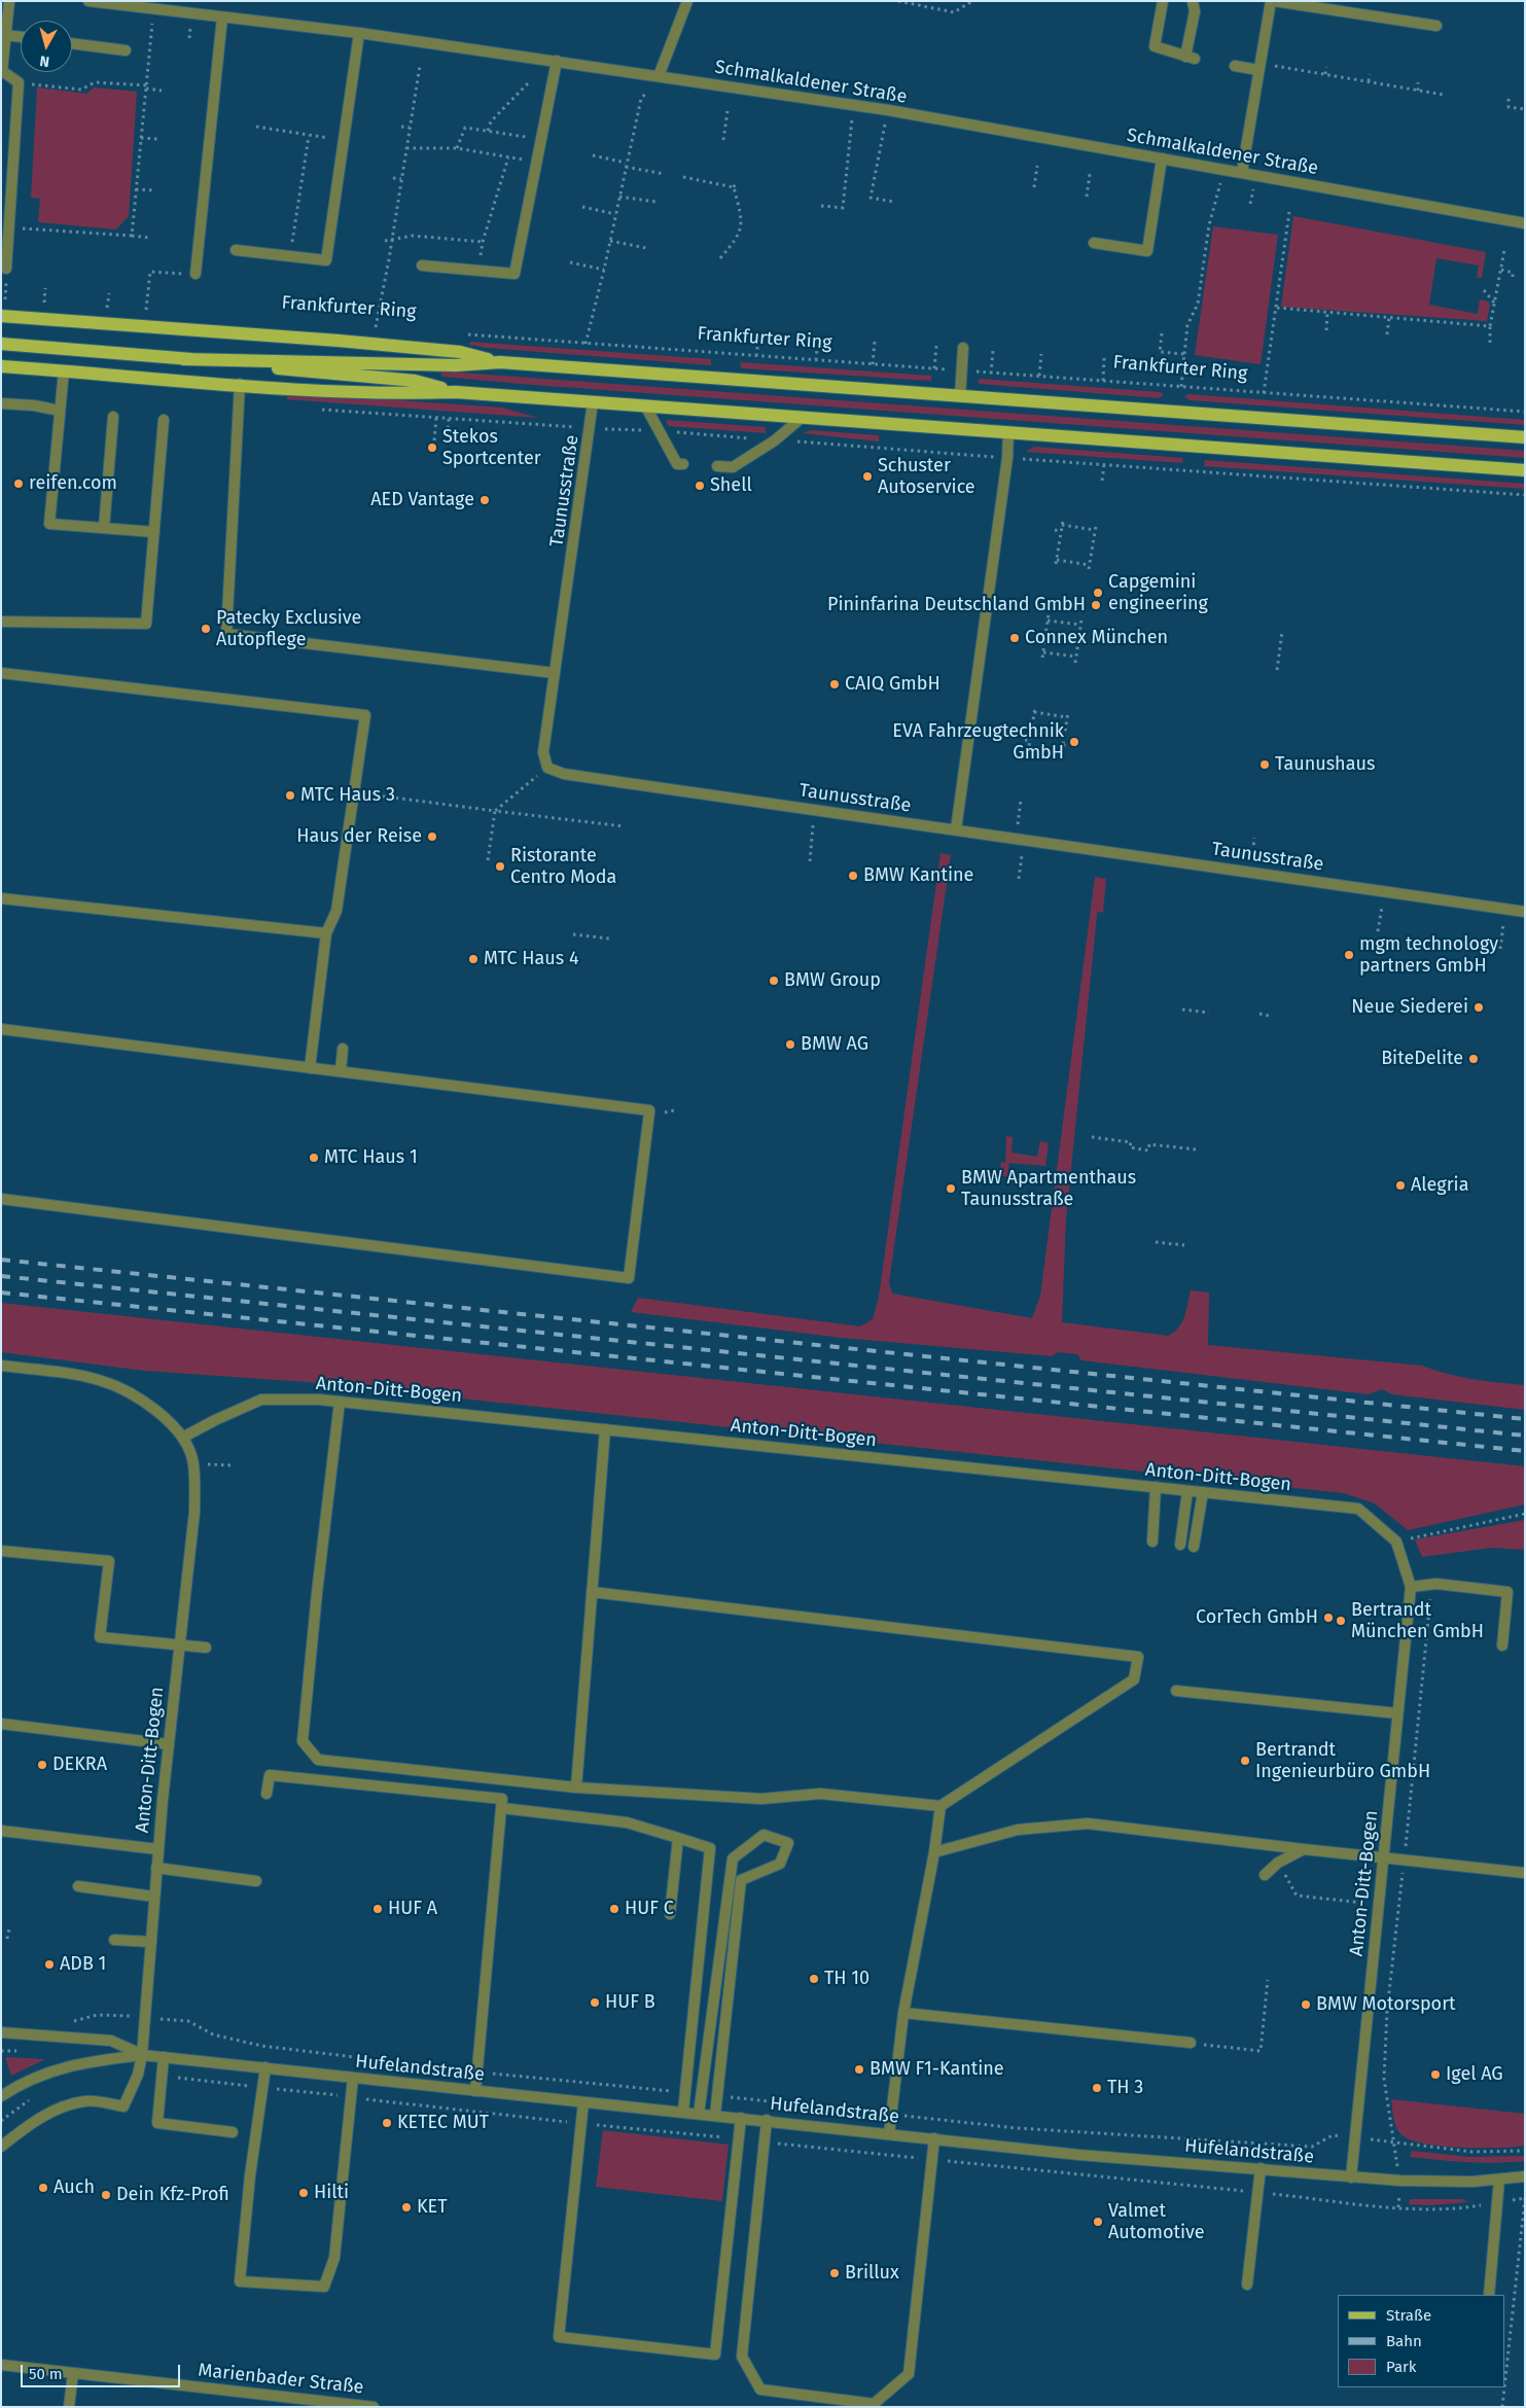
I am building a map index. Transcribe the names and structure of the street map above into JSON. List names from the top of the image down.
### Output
{
  "streets": {
    "main road": ["Frankfurter Ring"],
    "street": [
      "Schmalkaldener Straße",
      "Taunusstraße",
      "Anton-Ditt-Bogen",
      "Hufelandstraße",
      "Marienbader Straße"
    ]
  },
  "crossings": [
    ["Frankfurter Ring", "Taunusstraße"],
    ["Anton-Ditt-Bogen", "Hufelandstraße"]
  ],
  "places": [
    "Stekos Sportcenter",
    "Schuster Autoservice",
    "reifen.com",
    "Shell",
    "AED Vantage",
    "Capgemini engineering",
    "Pininfarina Deutschland GmbH",
    "Patecky Exclusive Autopflege",
    "Connex München",
    "CAIQ GmbH",
    "EVA Fahrzeugtechnik GmbH",
    "Taunushaus",
    "MTC Haus 3",
    "Haus der Reise",
    "Ristorante Centro Moda",
    "BMW Kantine",
    "mgm technology partners GmbH",
    "MTC Haus 4",
    "BMW Group",
    "Neue Siederei",
    "BMW AG",
    "BiteDelite",
    "MTC Haus 1",
    "Alegria",
    "BMW Apartmenthaus Taunusstraße",
    "CorTech GmbH",
    "Bertrandt München GmbH",
    "Bertrandt Ingenieurbüro GmbH",
    "DEKRA",
    "HUF A",
    "HUF C",
    "ADB 1",
    "TH 10",
    "HUF B",
    "BMW Motorsport",
    "BMW F1-Kantine",
    "Igel AG",
    "TH 3",
    "KETEC MUT",
    "Auch",
    "Hilti",
    "Dein Kfz-Profi",
    "KET",
    "Valmet Automotive",
    "Brillux"
  ],
  "legend": ["Straße", "Bahn", "Park"],
  "scale_bar": "50 m",
  "north": "bottom"
}
